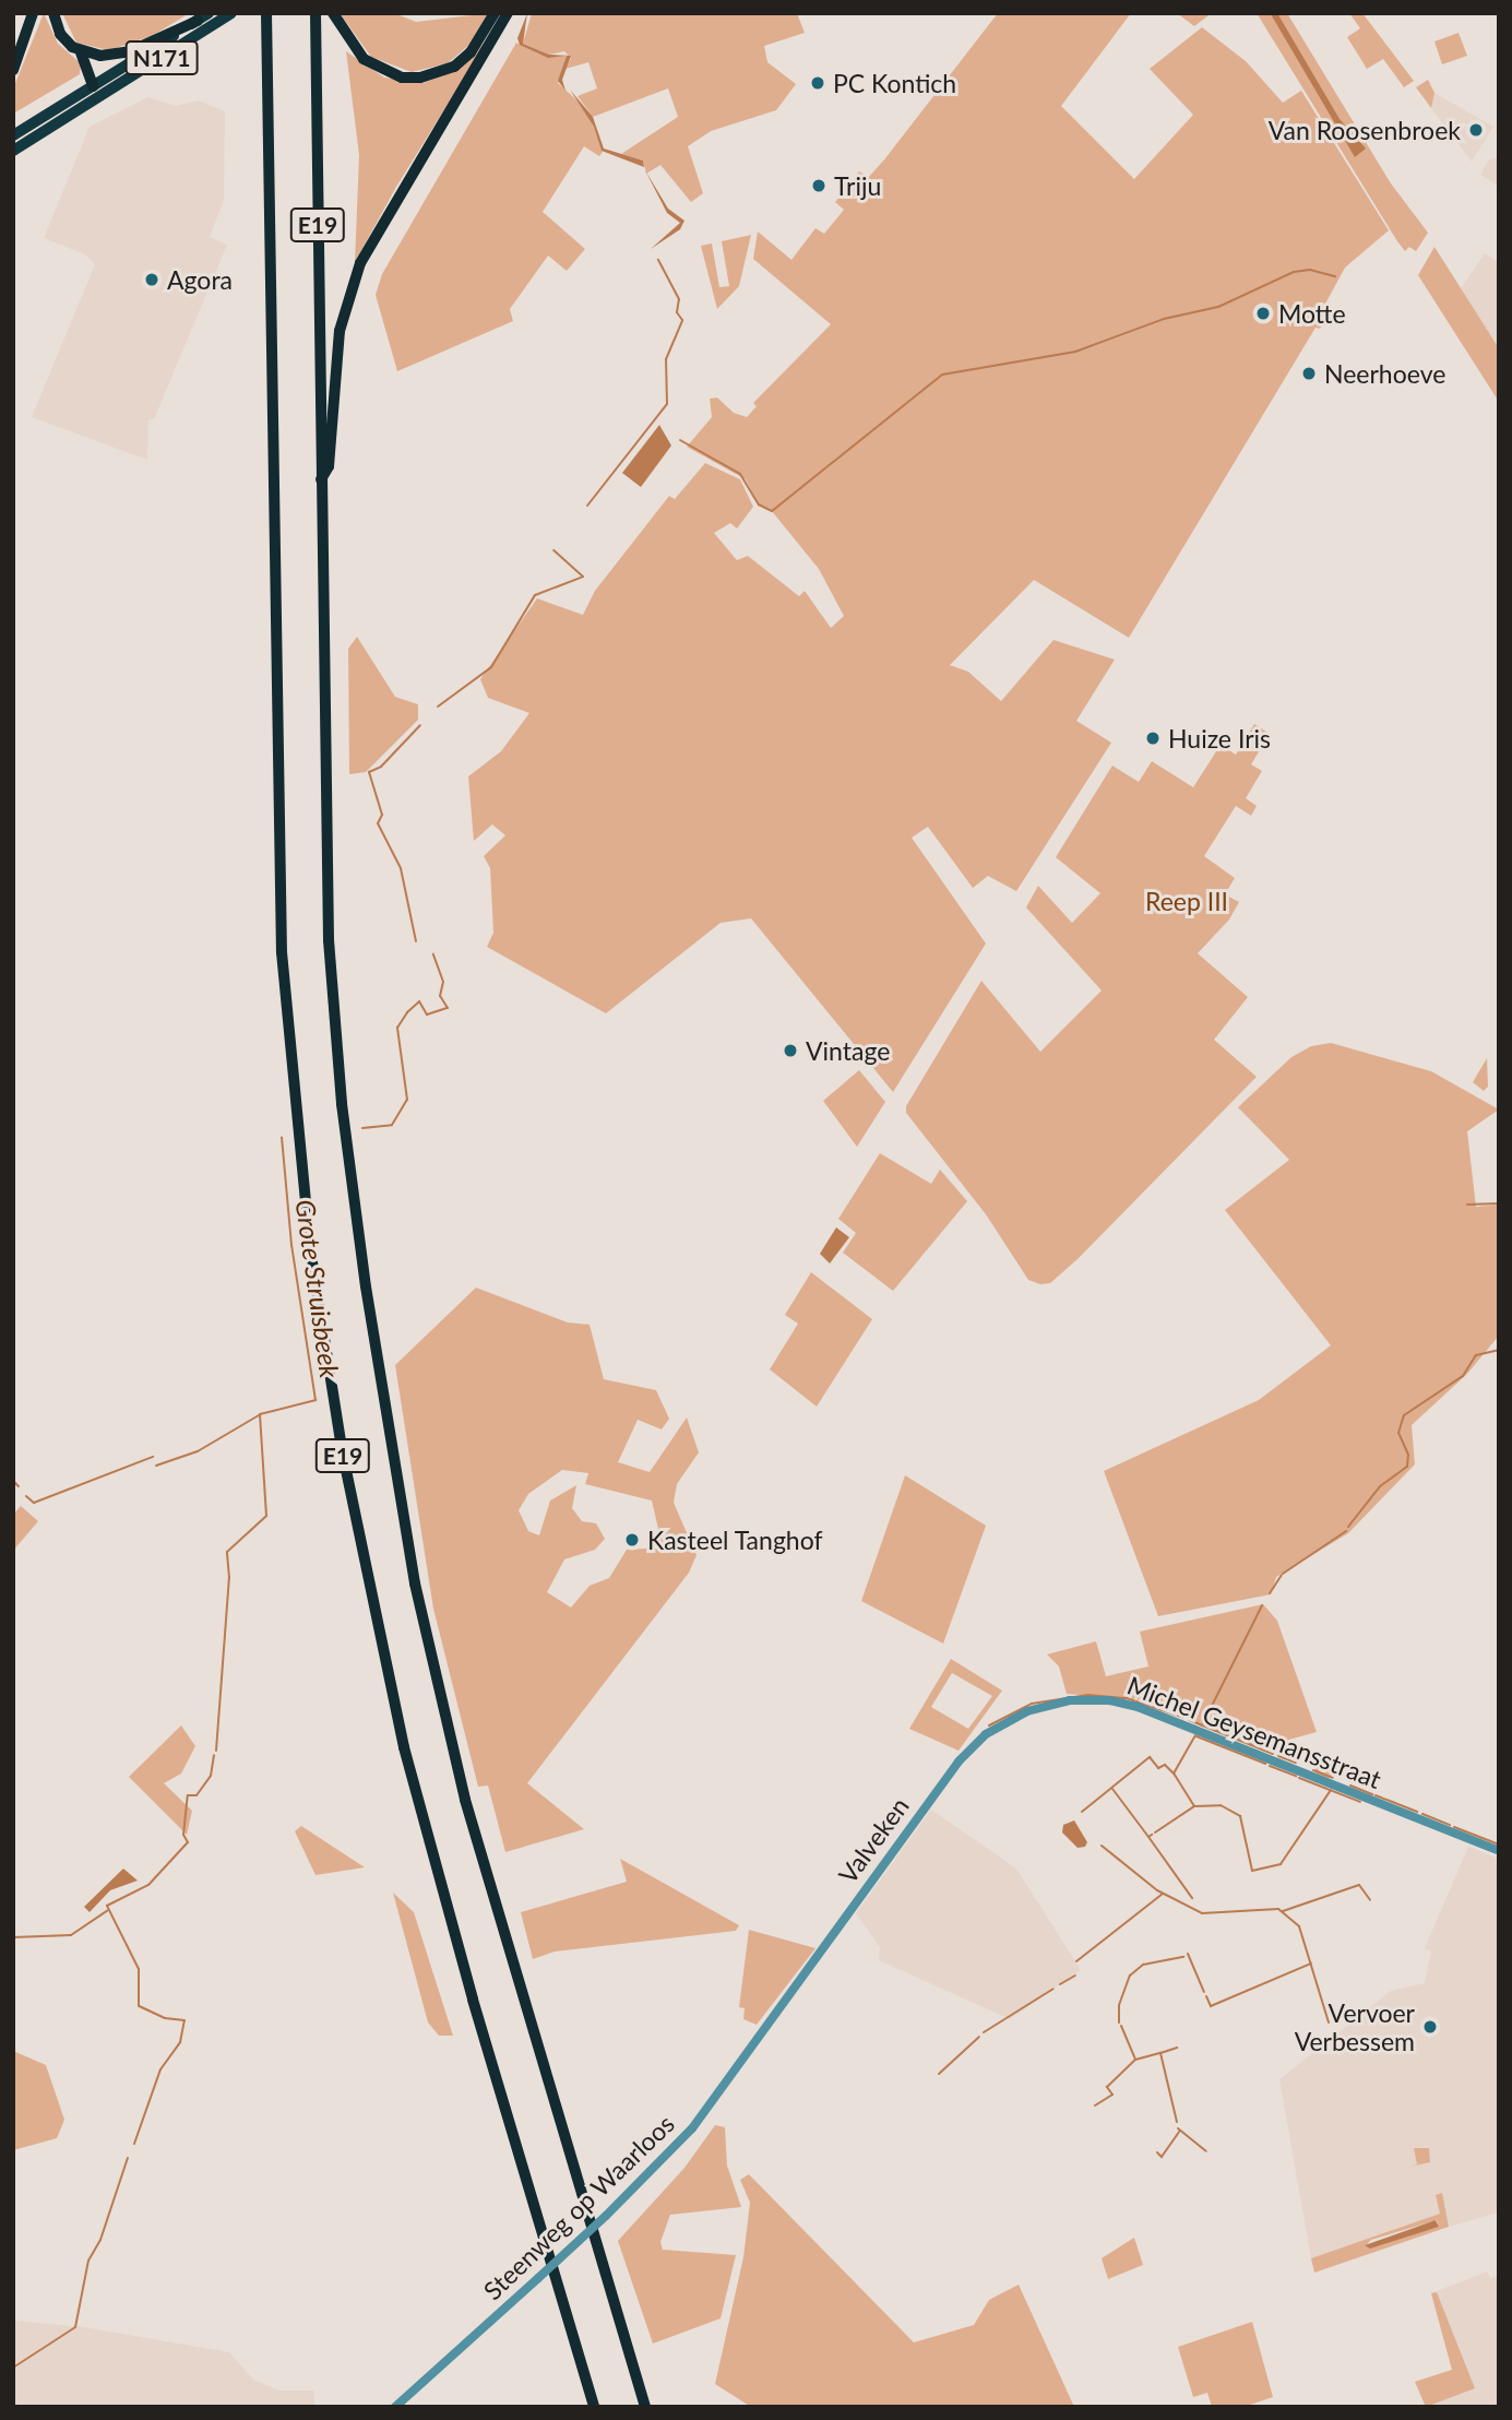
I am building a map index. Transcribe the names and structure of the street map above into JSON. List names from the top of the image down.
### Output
{
  "streets": {
    "highway": ["N171", "E19"],
    "street": ["Michel Geysemansstraat", "Valveken", "Steenweg op Waarloos"]
  },
  "crossings": [
    ["Michel Geysemansstraat", "Valveken"],
    ["Valveken", "Steenweg op Waarloos"]
  ],
  "water": ["Grote Struisbeek"],
  "parks": ["Reep III"],
  "places": [
    "PC Kontich",
    "Van Roosenbroek",
    "Triju",
    "Agora",
    "Motte",
    "Neerhoeve",
    "Huize Iris",
    "Vintage",
    "Kasteel Tanghof",
    "Vervoer Verbessem"
  ]
}
